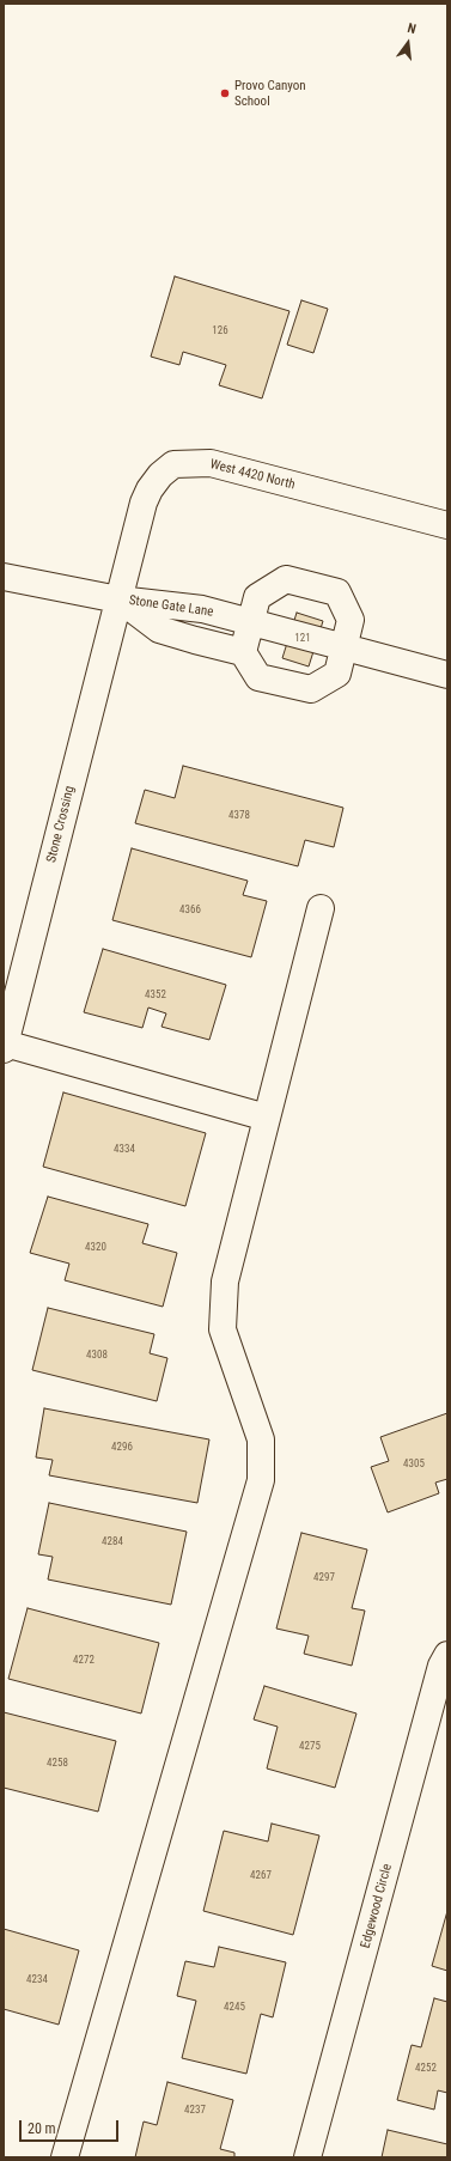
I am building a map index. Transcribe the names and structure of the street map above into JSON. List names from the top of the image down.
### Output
{
  "streets": {
    "street": [
      "West 4420 North",
      "Stone Gate Lane",
      "Stone Crossing",
      "Edgewood Circle"
    ]
  },
  "crossings": [
    ["West 4420 North", "Stone Gate Lane"],
    ["West 4420 North", "Stone Crossing"],
    ["Stone Gate Lane", "Stone Crossing"]
  ],
  "places": ["Provo Canyon School"],
  "house_numbers": [
    "126",
    "121",
    "4378",
    "4366",
    "4352",
    "4334",
    "4320",
    "4308",
    "4296",
    "4305",
    "4284",
    "4297",
    "4272",
    "4275",
    "4258",
    "4267",
    "4234",
    "4245",
    "4252",
    "4237"
  ],
  "scale_bar": "20 m",
  "north": "top"
}
